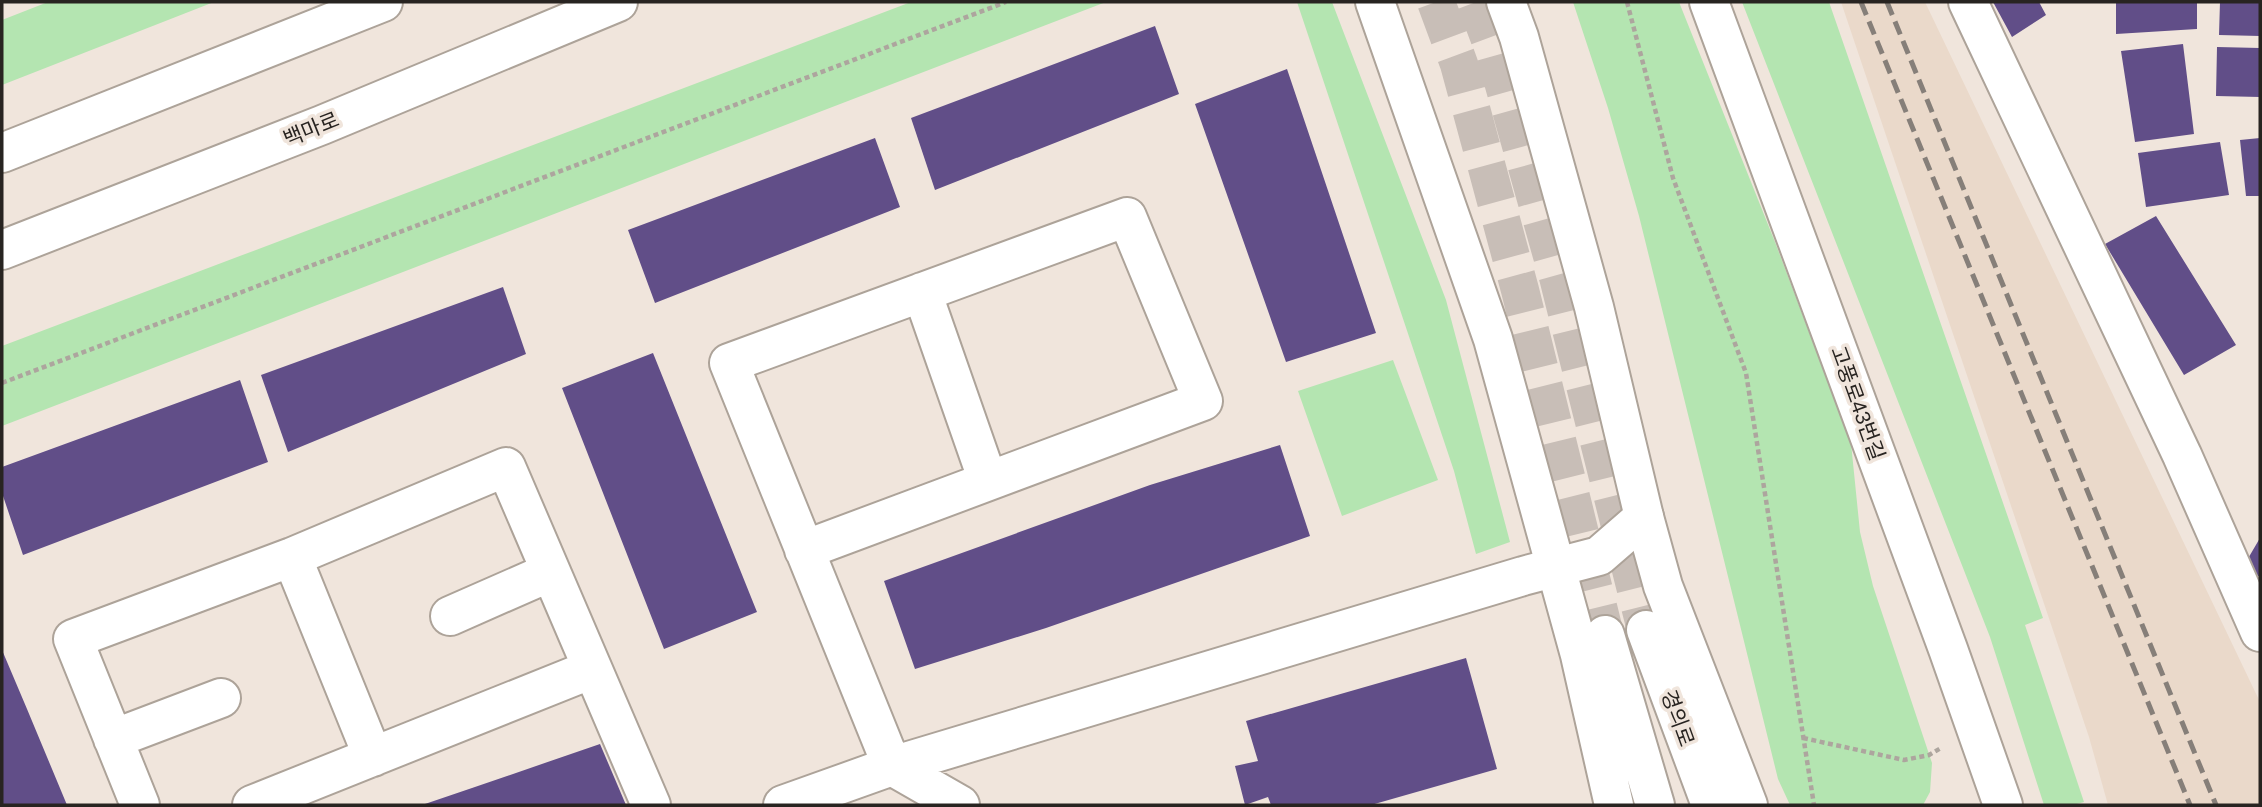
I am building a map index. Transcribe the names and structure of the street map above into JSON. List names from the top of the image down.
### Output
{
  "streets": {
    "main road": ["백마로", "고풍로43번길", "경의로"]
  }
}
